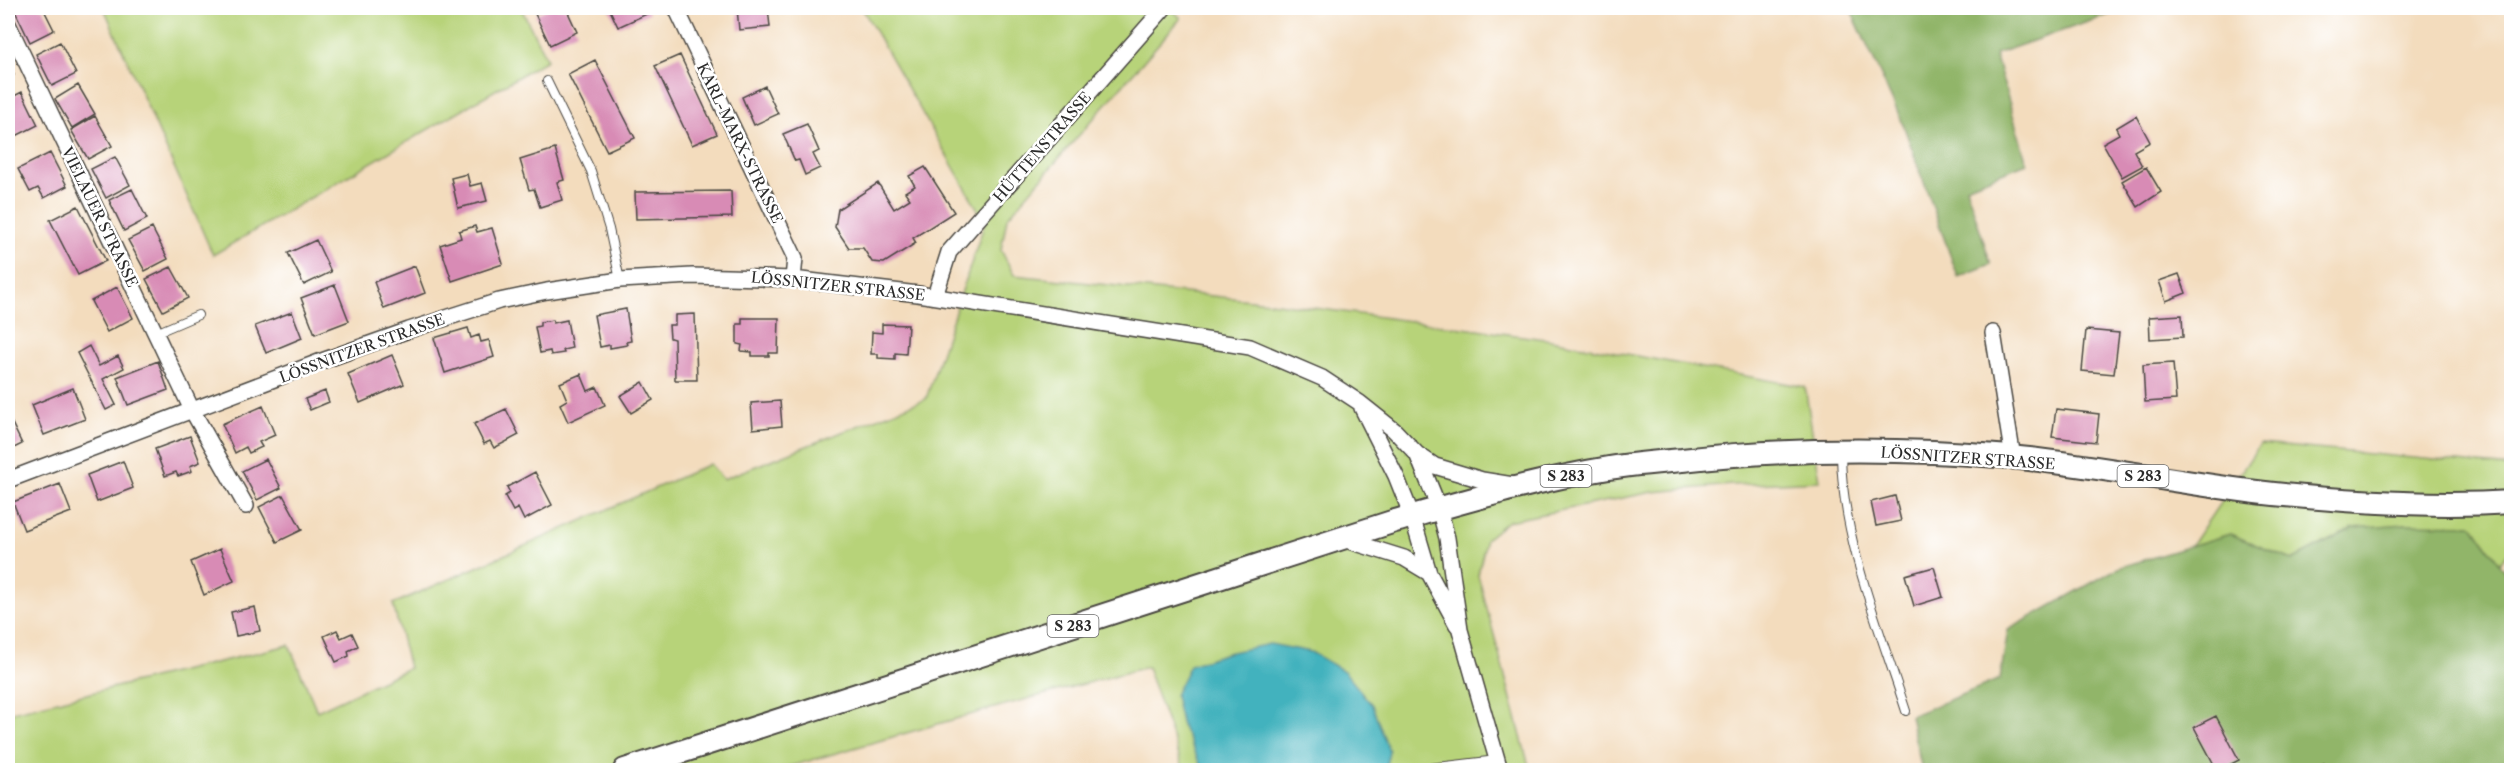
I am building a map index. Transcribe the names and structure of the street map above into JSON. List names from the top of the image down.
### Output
{
  "streets": {
    "main road": ["LÖSSNITZER STRASSE", "S 283"],
    "street": ["KARL-MARX-STRASSE", "HÜTTENSTRASSE", "VIELAUER STRASSE"]
  },
  "crossings": [
    ["KARL-MARX-STRASSE", "LÖSSNITZER STRASSE"],
    ["HÜTTENSTRASSE", "LÖSSNITZER STRASSE"],
    ["VIELAUER STRASSE", "LÖSSNITZER STRASSE"],
    ["LÖSSNITZER STRASSE", "S 283"]
  ]
}
